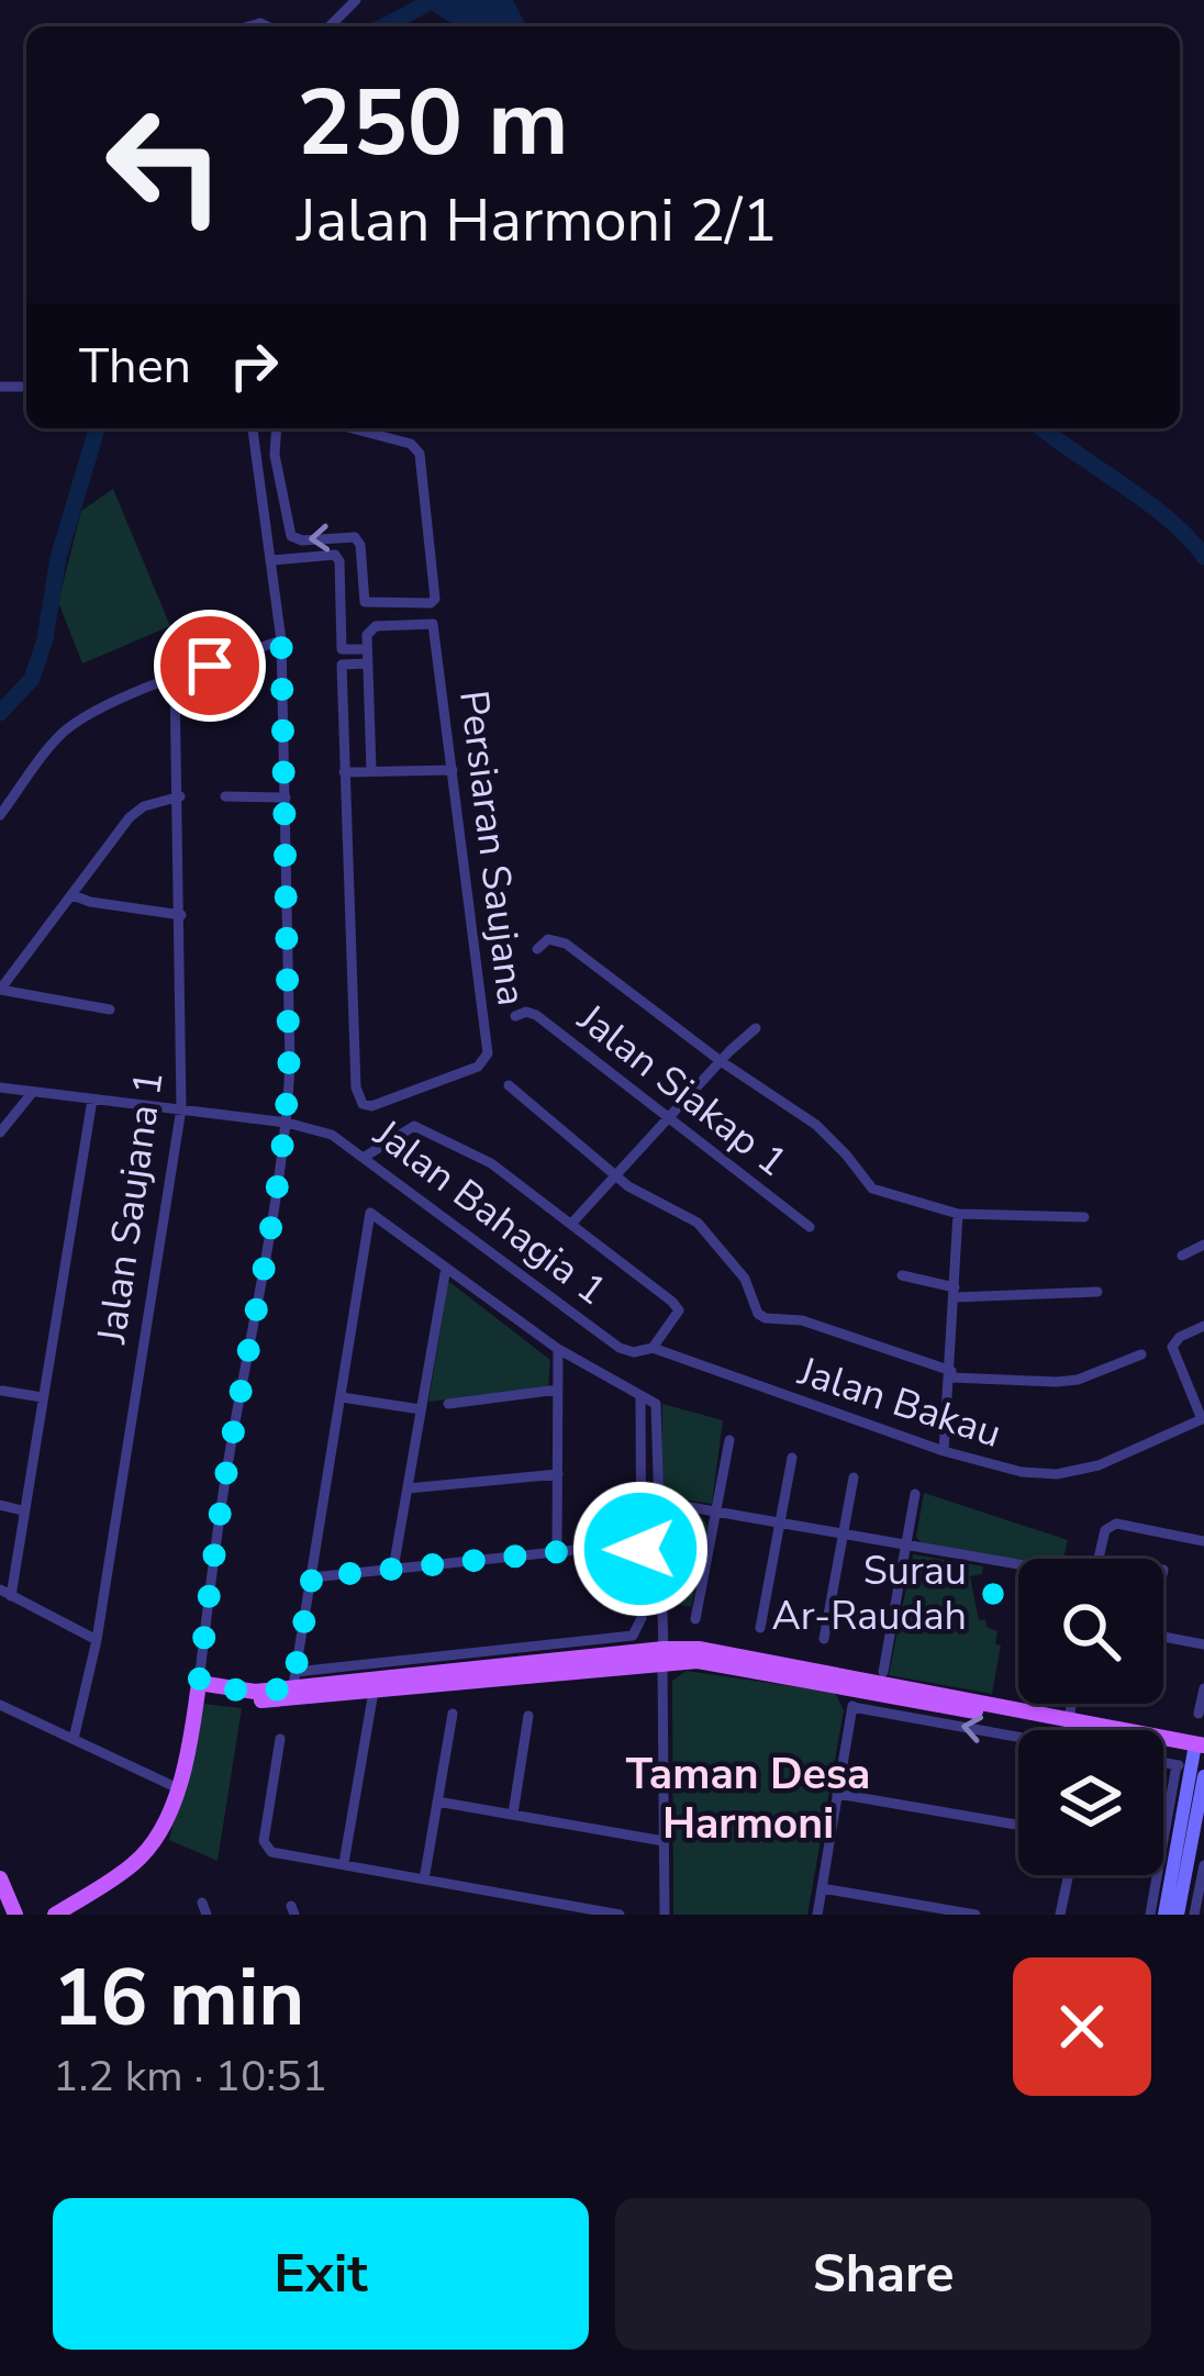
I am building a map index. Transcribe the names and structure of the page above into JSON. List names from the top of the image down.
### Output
{
  "streets": {
    "street": [
      "Persiaran Saujana",
      "Jalan Siakap 1",
      "Jalan Saujana 1",
      "Jalan Bahagia 1",
      "Jalan Bakau"
    ]
  },
  "crossings": [
    ["Jalan Saujana 1", "Jalan Bahagia 1"],
    ["Jalan Bahagia 1", "Jalan Bakau"]
  ],
  "districts": ["Taman Desa Harmoni"],
  "places": ["Surau Ar-Raudah"],
  "page": {
    "turn": ["250 m", "Jalan Harmoni 2/1"],
    "then": "Then",
    "heading": ["16 min", "1.2 km · 10:51"],
    "buttons": ["Exit", "Share"]
  }
}
